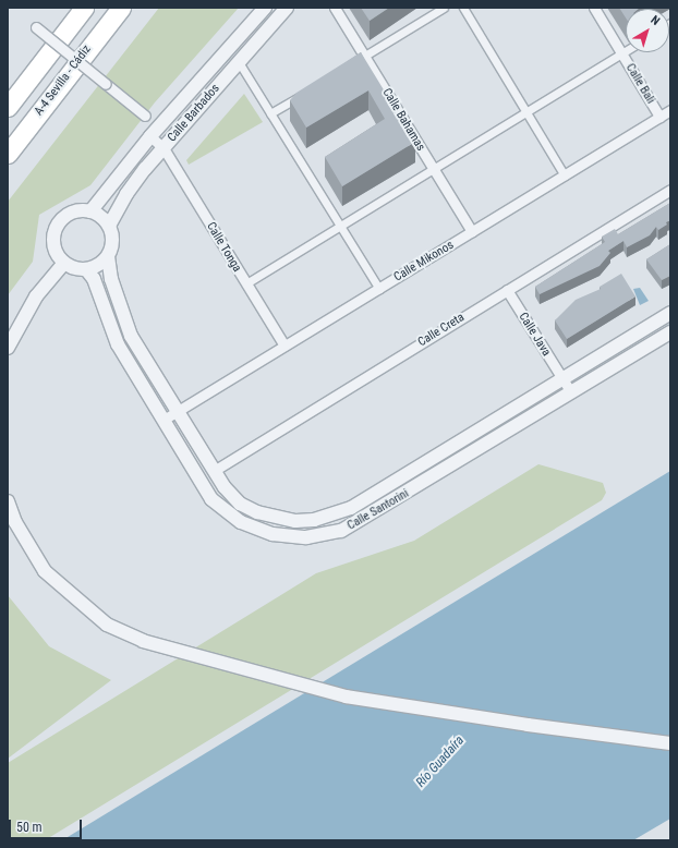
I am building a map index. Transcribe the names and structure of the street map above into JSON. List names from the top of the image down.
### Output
{
  "streets": {
    "highway": ["A-4 Sevilla - Cádiz"],
    "street": [
      "Calle Bali",
      "Calle Barbados",
      "Calle Bahamas",
      "Calle Tonga",
      "Calle Mikonos",
      "Calle Creta",
      "Calle Java",
      "Calle Santorini"
    ]
  },
  "crossings": [
    ["Calle Bali", "Calle Mikonos"],
    ["Calle Barbados", "Calle Tonga"],
    ["Calle Barbados", "Calle Santorini"],
    ["Calle Bahamas", "Calle Mikonos"],
    ["Calle Tonga", "Calle Mikonos"],
    ["Calle Mikonos", "Calle Santorini"],
    ["Calle Creta", "Calle Java"],
    ["Calle Creta", "Calle Santorini"],
    ["Calle Java", "Calle Santorini"]
  ],
  "water": ["Río Guadaíra"],
  "scale_bar": "50 m",
  "north": "top right"
}
